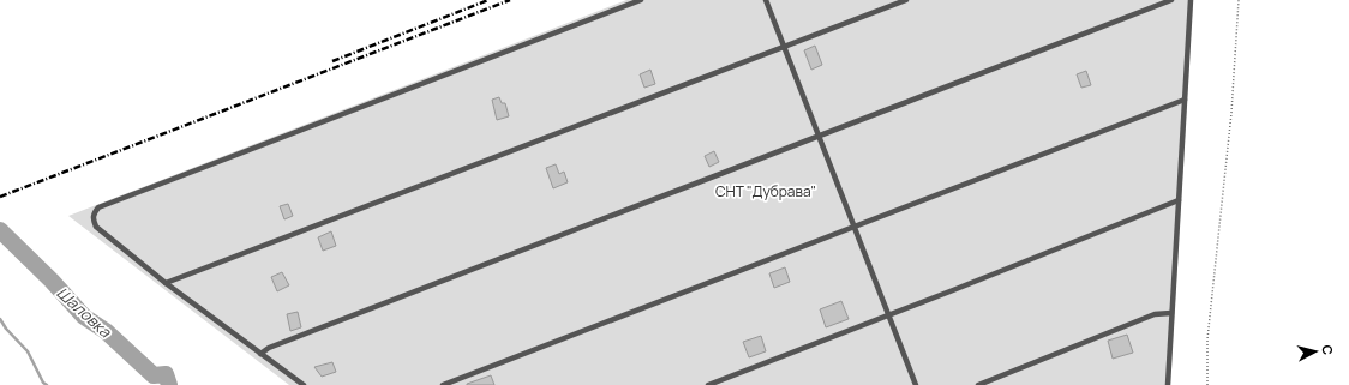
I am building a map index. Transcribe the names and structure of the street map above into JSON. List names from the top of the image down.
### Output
{
  "water": ["Шаловка"],
  "parks": ["СНТ \"Дубрава\""],
  "north": "right"
}
